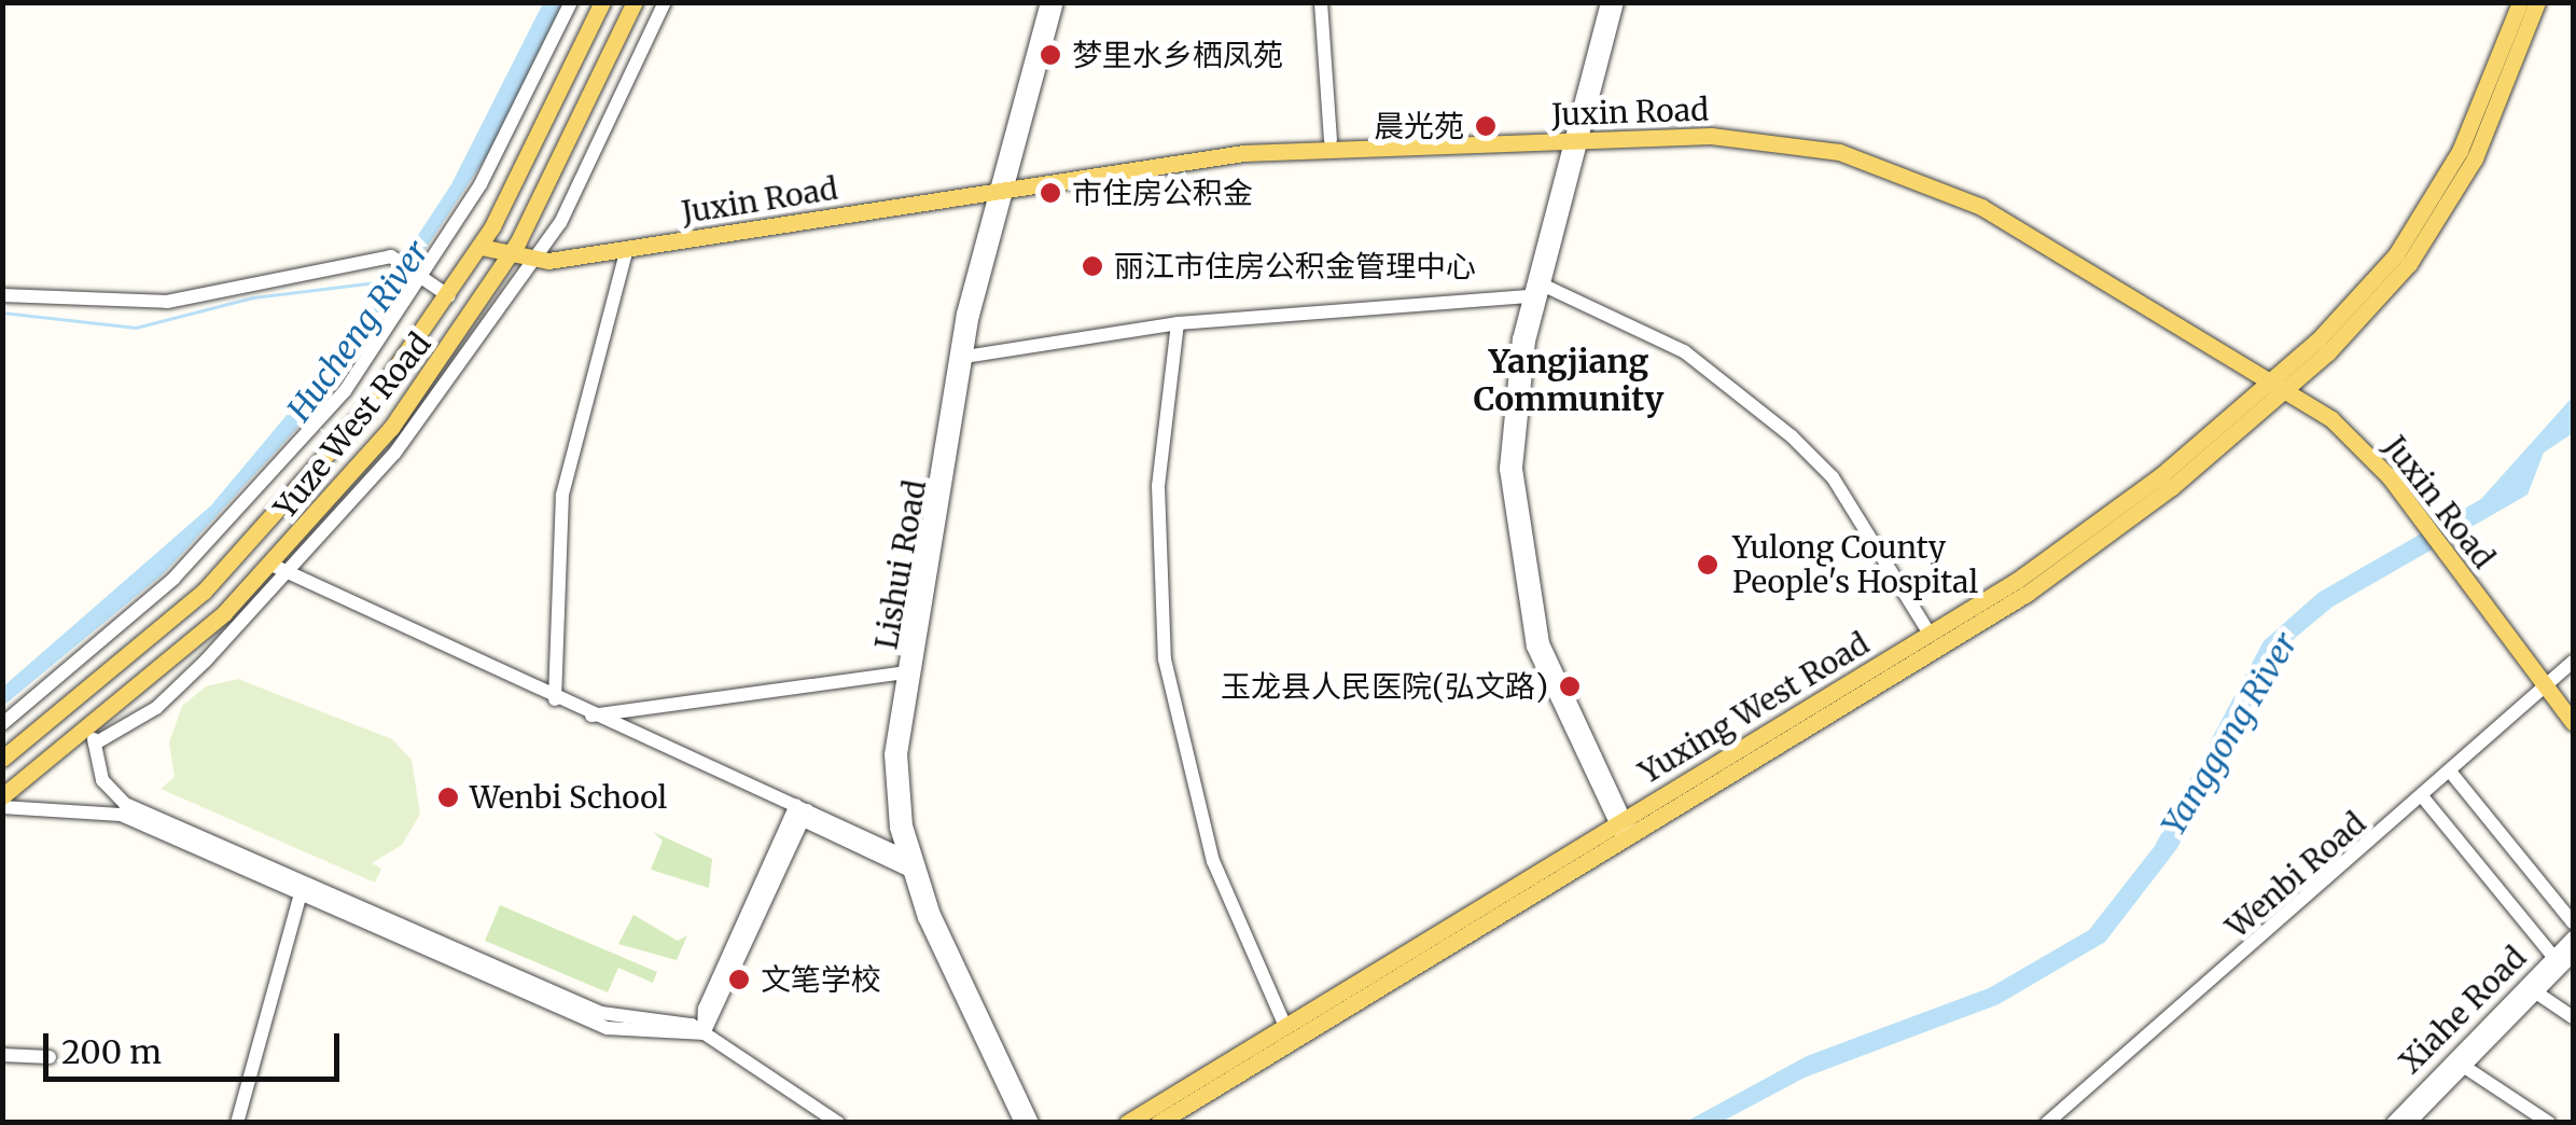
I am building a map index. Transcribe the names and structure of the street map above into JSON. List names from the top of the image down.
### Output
{
  "streets": {
    "main road": ["Juxin Road", "Yuze West Road", "Yuxing West Road"],
    "street": ["Lishui Road", "Wenbi Road", "Xiahe Road"]
  },
  "crossings": [
    ["Juxin Road", "Yuze West Road"],
    ["Juxin Road", "Lishui Road"],
    ["Juxin Road", "Yuxing West Road"],
    ["Juxin Road", "Wenbi Road"]
  ],
  "districts": ["Yangjiang Community"],
  "water": ["Hucheng River", "Yanggong River"],
  "places": [
    "梦里水乡栖凤苑",
    "晨光苑",
    "市住房公积金",
    "丽江市住房公积金管理中心",
    "Yulong County People's Hospital",
    "玉龙县人民医院(弘文路)",
    "Wenbi School",
    "文笔学校"
  ],
  "scale_bar": "200 m"
}
